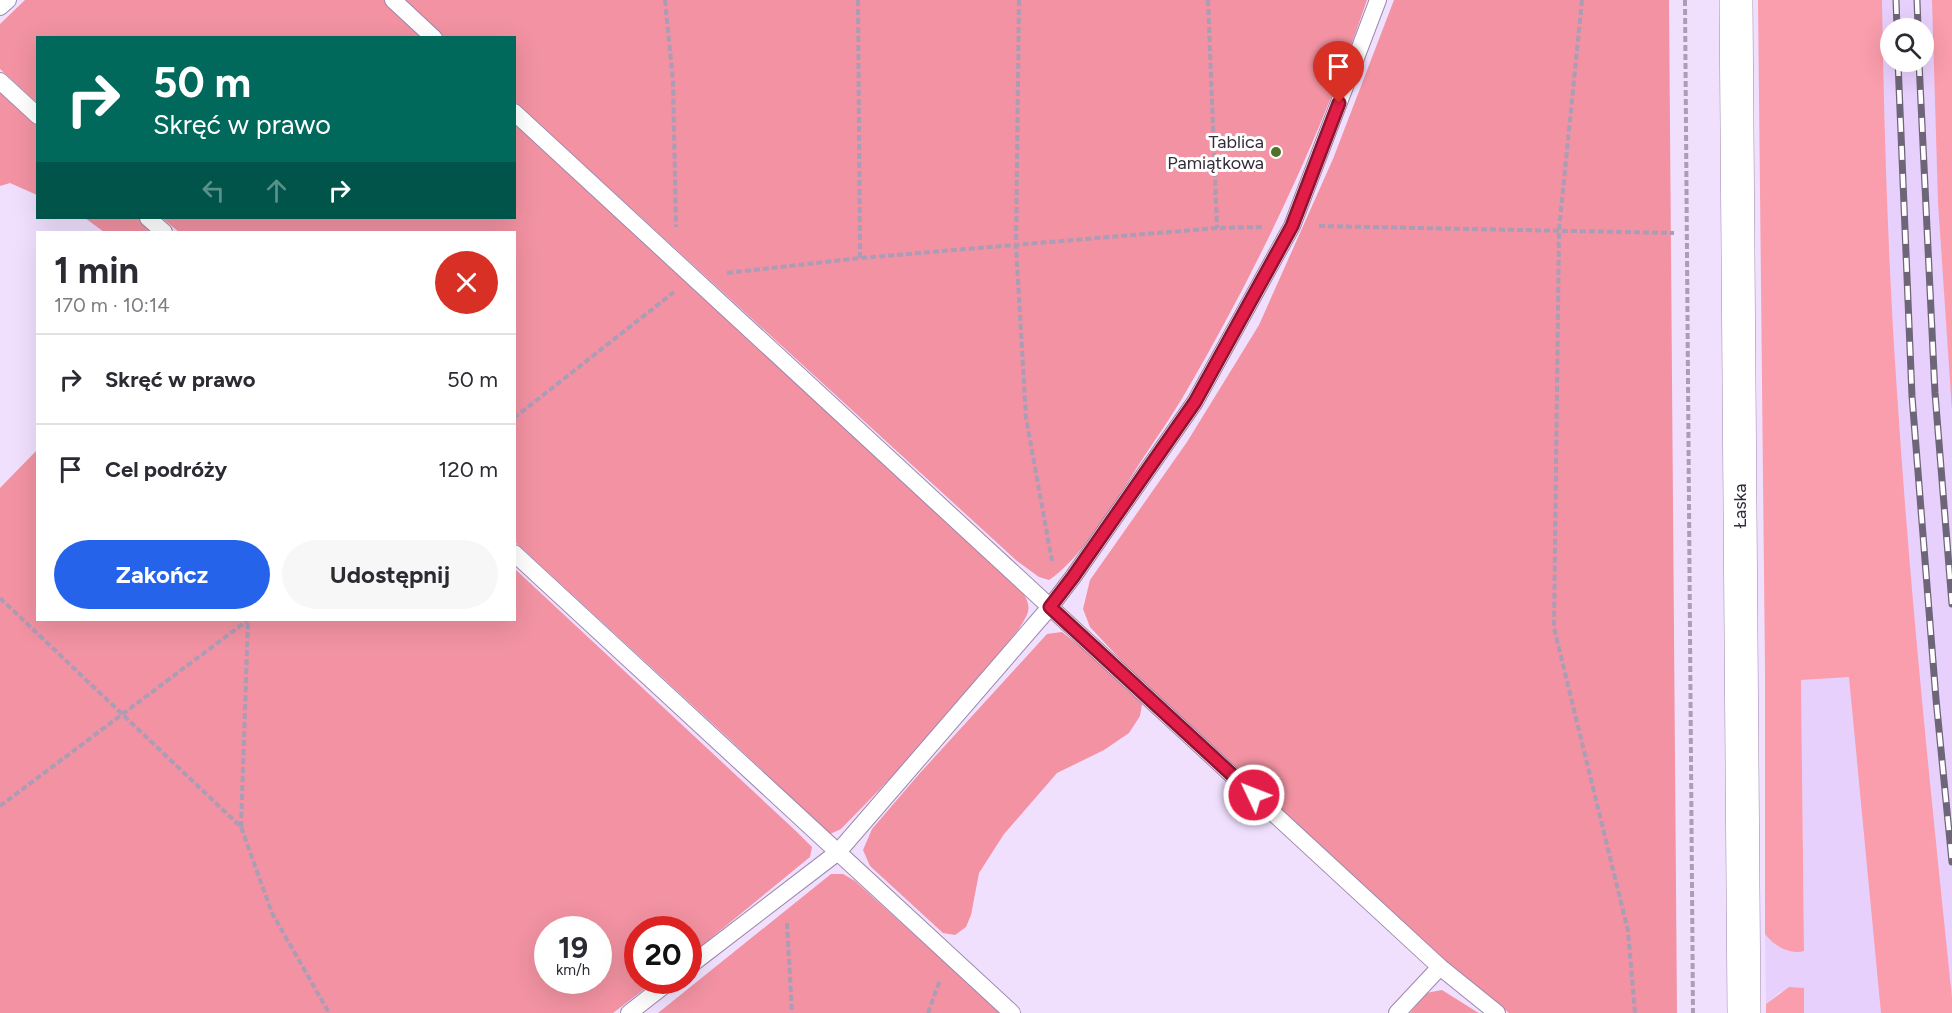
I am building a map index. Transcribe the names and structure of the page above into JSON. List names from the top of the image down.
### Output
{
  "streets": {
    "main road": ["Łaska"]
  },
  "places": ["Tablica Pamiątkowa"],
  "page": {
    "turn": ["50 m", "Skręć w prawo"],
    "heading": ["1 min", "170 m · 10:14"],
    "list": [
      {
        "name": "Skręć w prawo",
        "value": "50 m"
      },
      {
        "name": "Cel podróży",
        "value": "120 m"
      }
    ],
    "buttons": ["Zakończ", "Udostępnij"],
    "speed": "19 km/h",
    "limit": "20"
  }
}
